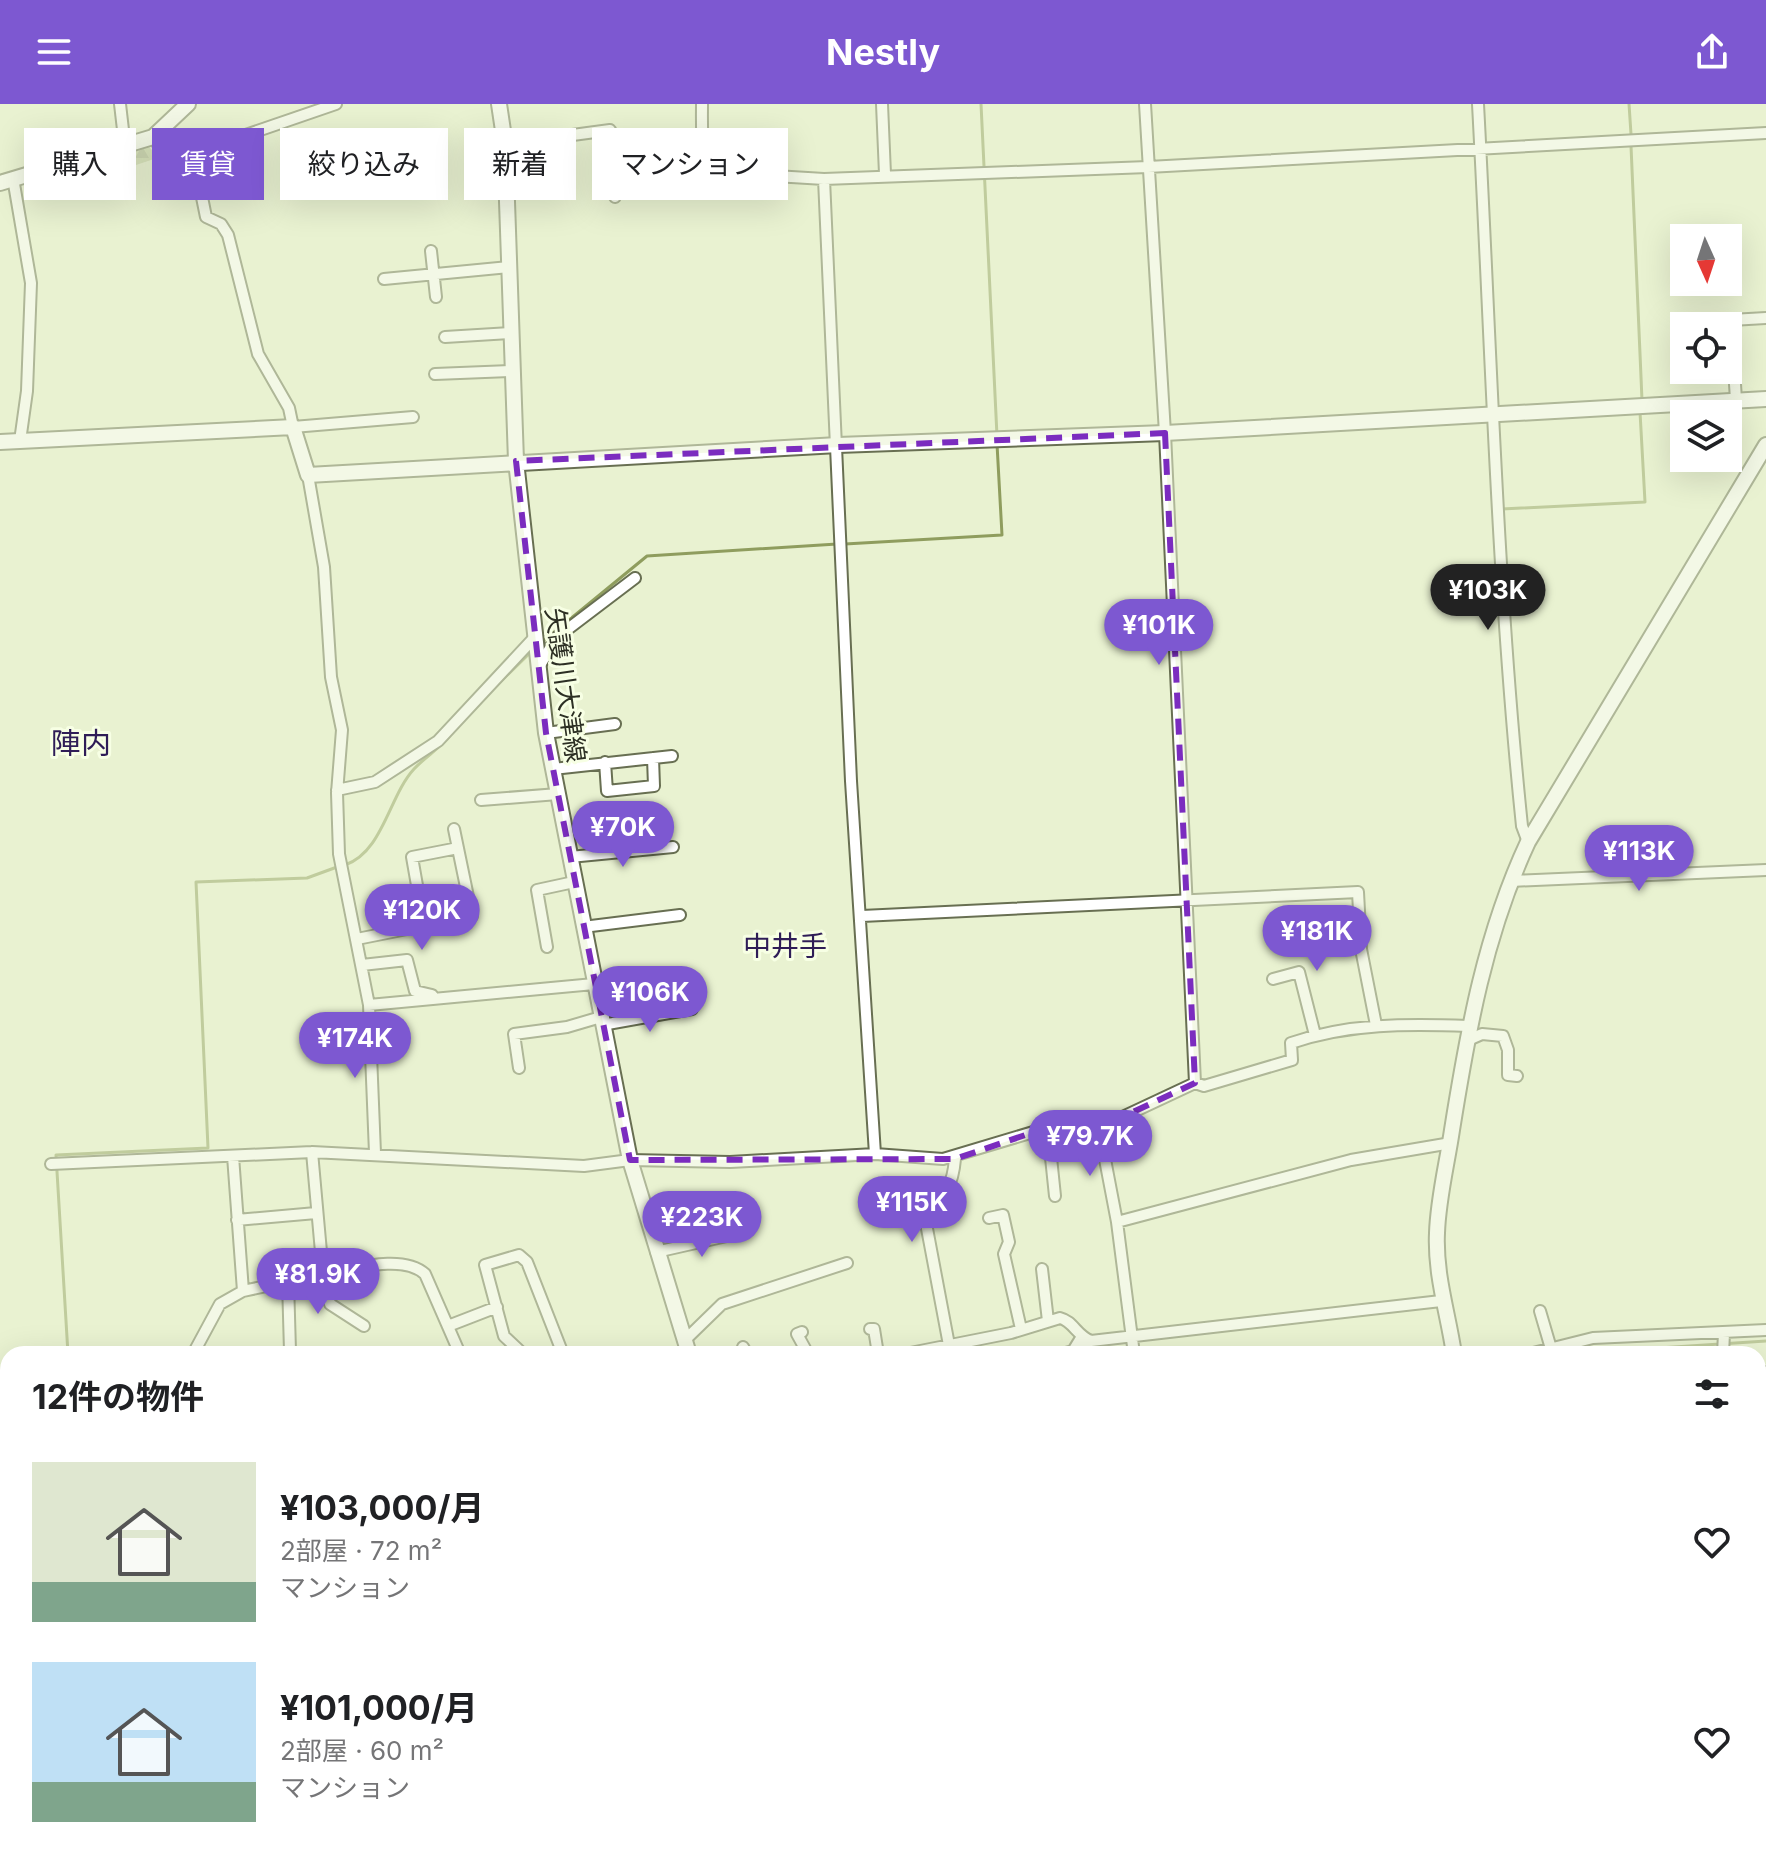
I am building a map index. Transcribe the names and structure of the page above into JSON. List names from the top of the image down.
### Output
{
  "streets": {
    "street": ["矢護川大津線"]
  },
  "districts": ["陣内", "中井手"],
  "north": "bottom",
  "page": {
    "header": "Nestly",
    "chip": [
      "購入",
      "賃貸",
      "絞り込み",
      "新着",
      "マンション"
    ],
    "price": [
      "¥103K",
      "¥101K",
      "¥70K",
      "¥113K",
      "¥120K",
      "¥181K",
      "¥106K",
      "¥174K",
      "¥79.7K",
      "¥115K",
      "¥223K",
      "¥81.9K"
    ],
    "heading": "12件の物件",
    "list": [
      {
        "name": "¥103,000/月",
        "note": "2部屋 · 72 m² · マンション"
      },
      {
        "name": "¥101,000/月",
        "note": "2部屋 · 60 m² · マンション"
      }
    ]
  }
}
